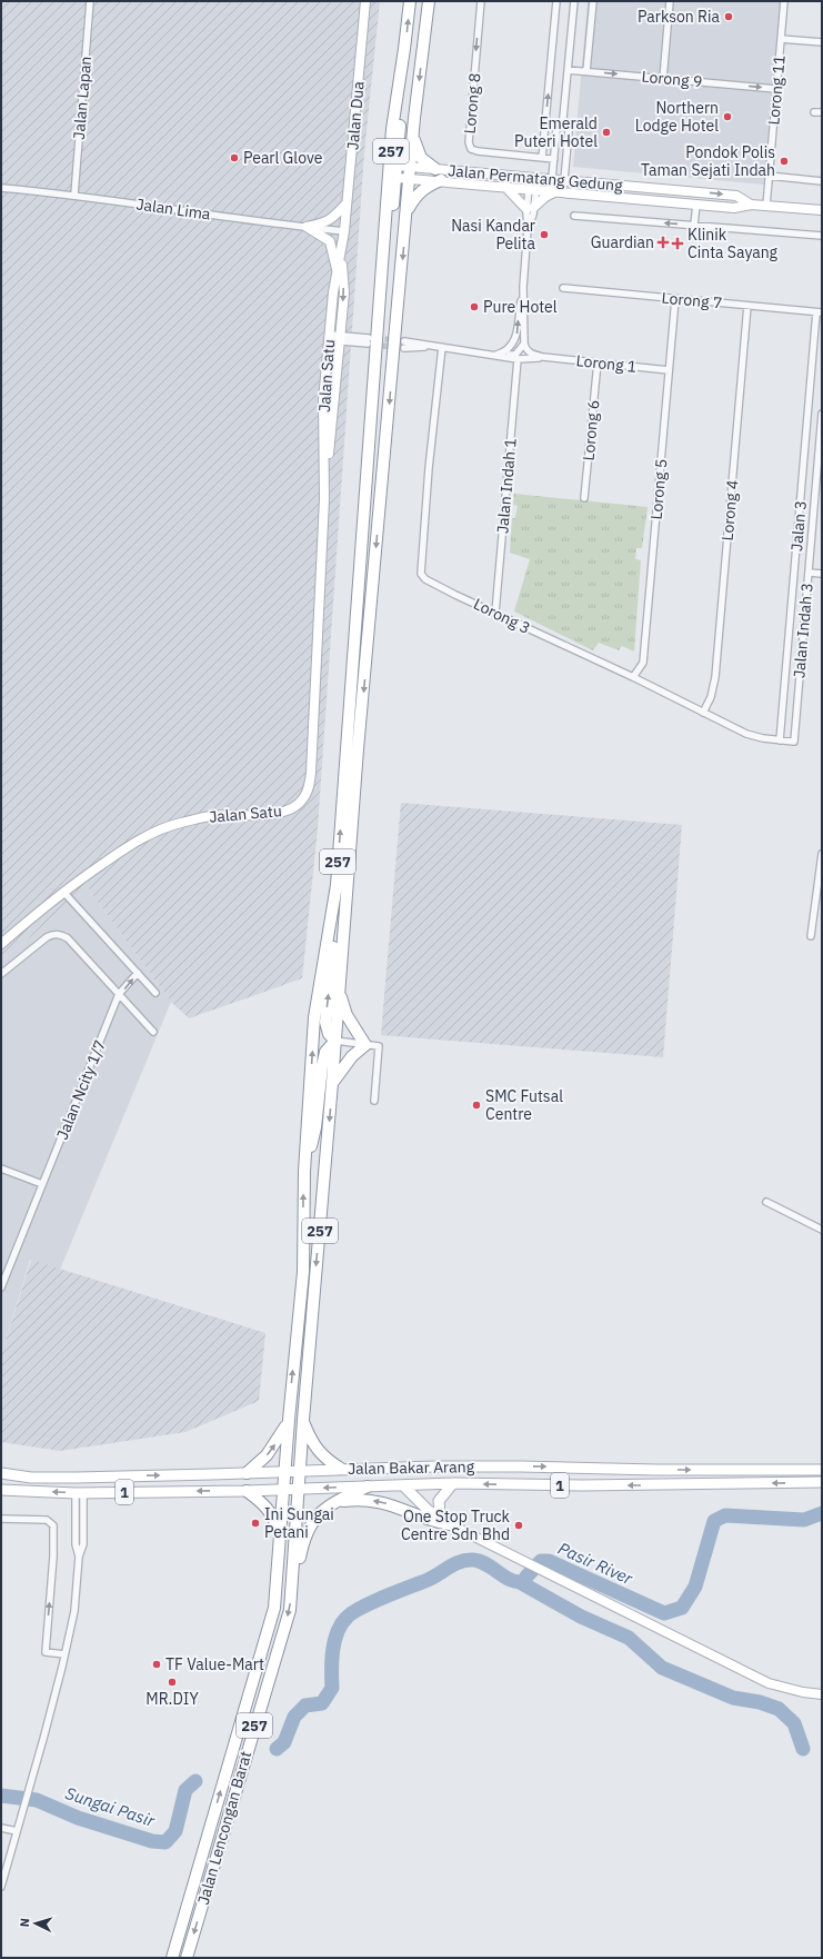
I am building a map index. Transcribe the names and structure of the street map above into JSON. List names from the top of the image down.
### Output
{
  "streets": {
    "highway": ["257", "Jalan Lencongan Barat"],
    "main road": [
      "Jalan Dua",
      "Jalan Permatang Gedung",
      "Jalan Satu",
      "Jalan Bakar Arang",
      "1"
    ],
    "street": [
      "Lorong 9",
      "Lorong 11",
      "Jalan Lapan",
      "Lorong 8",
      "Jalan Lima",
      "Lorong 7",
      "Lorong 1",
      "Lorong 6",
      "Jalan Indah 1",
      "Lorong 5",
      "Lorong 4",
      "Jalan 3",
      "Lorong 3",
      "Jalan Indah 3",
      "Jalan Ncity 1/7"
    ]
  },
  "crossings": [
    ["Lorong 9", "Lorong 11"],
    ["Lorong 11", "Jalan Permatang Gedung"],
    ["Jalan Lapan", "Jalan Lima"],
    ["Jalan Dua", "Jalan Lima"],
    ["Jalan Dua", "Jalan Satu"],
    ["257", "Jalan Permatang Gedung"],
    ["257", "Jalan Bakar Arang"],
    ["257", "Jalan Lencongan Barat"],
    ["Jalan Lima", "Jalan Satu"],
    ["Lorong 7", "Lorong 5"],
    ["Lorong 7", "Lorong 4"],
    ["Lorong 7", "Jalan 3"],
    ["Lorong 1", "Lorong 6"],
    ["Lorong 1", "Jalan Indah 1"],
    ["Lorong 1", "Lorong 5"],
    ["Jalan Indah 1", "Lorong 3"],
    ["Lorong 5", "Lorong 3"],
    ["Lorong 4", "Lorong 3"],
    ["Jalan 3", "Lorong 3"],
    ["Lorong 3", "Jalan Indah 3"],
    ["Jalan Bakar Arang", "Jalan Lencongan Barat"]
  ],
  "one_way": ["Lorong 9"],
  "water": ["Pasir River", "Sungai Pasir"],
  "places": {
    "other": [
      "Parkson Ria",
      "Northern Lodge Hotel",
      "Emerald Puteri Hotel",
      "Pearl Glove",
      "Pondok Polis Taman Sejati Indah",
      "Nasi Kandar Pelita",
      "Pure Hotel",
      "SMC Futsal Centre",
      "Ini Sungai Petani",
      "One Stop Truck Centre Sdn Bhd",
      "TF Value-Mart",
      "MR.DIY"
    ],
    "health": ["Guardian", "Klinik Cinta Sayang"]
  },
  "north": "left"
}
